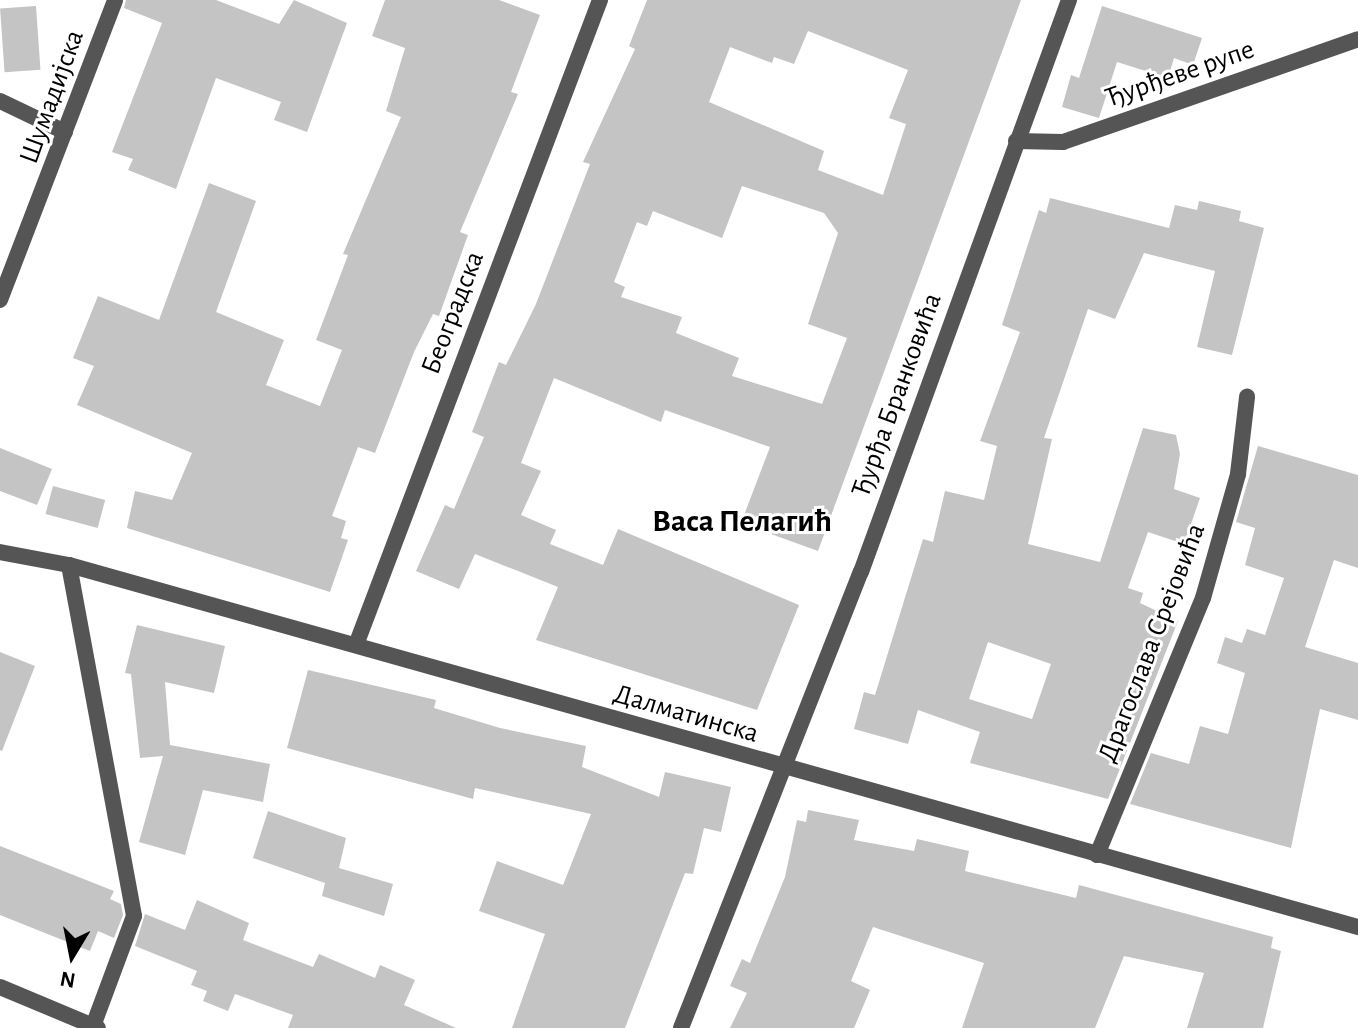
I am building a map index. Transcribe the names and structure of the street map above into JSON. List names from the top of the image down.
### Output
{
  "streets": {
    "street": [
      "Ђурђеве рупе",
      "Шумадијска",
      "Београдска",
      "Ђурђа Бранковића",
      "Драгослава Срејовића",
      "Далматинска"
    ]
  },
  "crossings": [
    ["Ђурђеве рупе", "Ђурђа Бранковића"],
    ["Београдска", "Далматинска"],
    ["Ђурђа Бранковића", "Далматинска"],
    ["Драгослава Срејовића", "Далматинска"]
  ],
  "districts": ["Васа Пелагић"],
  "north": "bottom"
}
